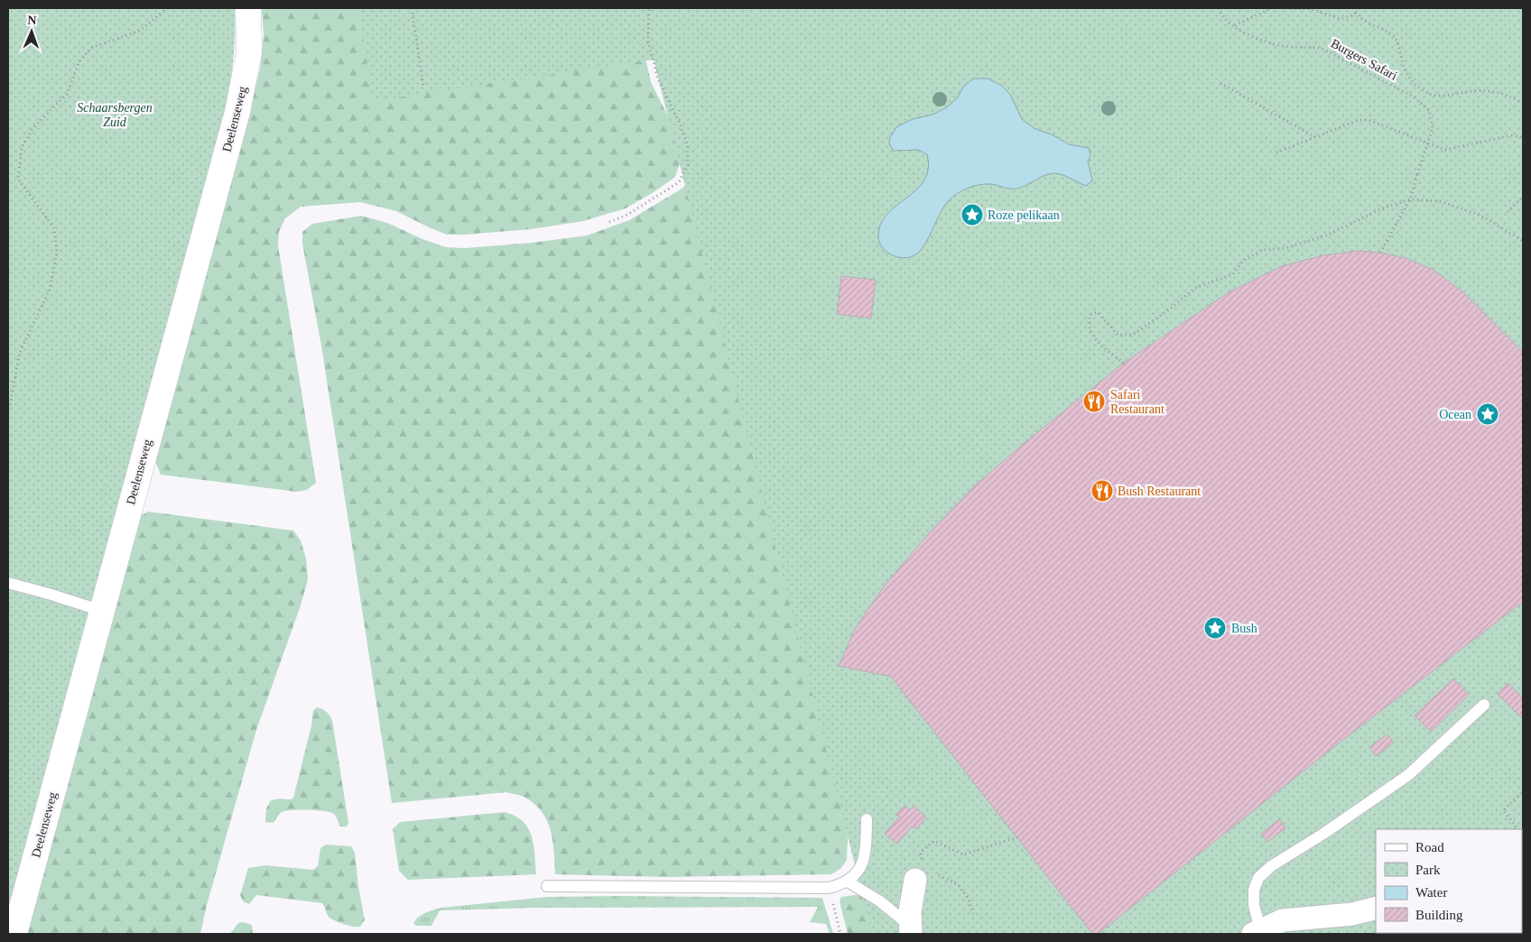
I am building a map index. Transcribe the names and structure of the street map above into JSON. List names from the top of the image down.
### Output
{
  "streets": {
    "main road": ["Deelenseweg"],
    "path": ["Burgers Safari"]
  },
  "parks": ["Schaarsbergen Zuid"],
  "places": {
    "place": ["Roze pelikaan", "Ocean", "Bush"],
    "restaurant": ["Safari Restaurant", "Bush Restaurant"]
  },
  "legend": [
    "Road",
    "Park",
    "Water",
    "Building"
  ],
  "north": "top"
}
